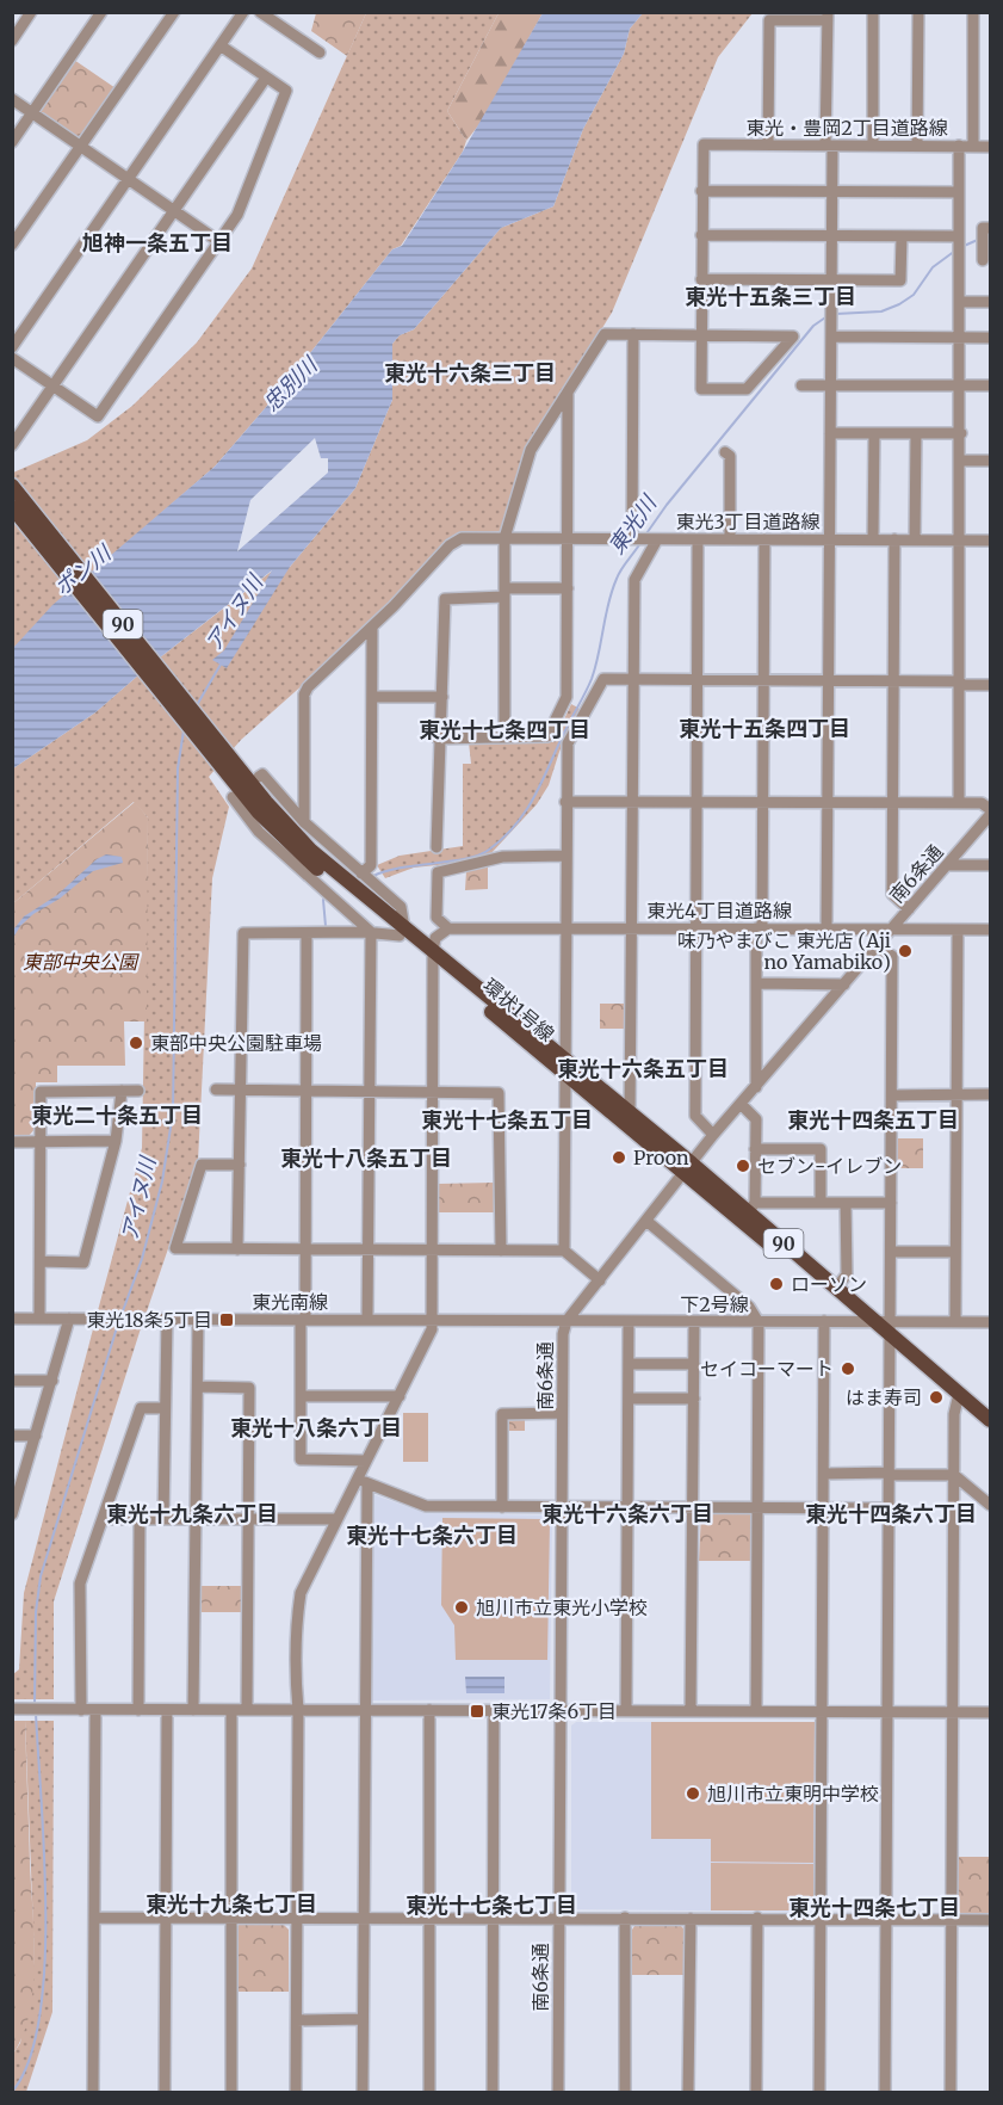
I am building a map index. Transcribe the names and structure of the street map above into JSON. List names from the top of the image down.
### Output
{
  "streets": {
    "main road": ["90", "環状1号線"],
    "street": [
      "東光・豊岡2丁目道路線",
      "東光3丁目道路線",
      "南6条通",
      "東光4丁目道路線",
      "東光南線",
      "下2号線"
    ]
  },
  "crossings": [
    ["南6条通", "東光4丁目道路線"],
    ["南6条通", "環状1号線"],
    ["南6条通", "東光南線"],
    ["南6条通", "下2号線"],
    ["環状1号線", "下2号線"],
    ["東光南線", "下2号線"]
  ],
  "districts": [
    "旭神一条五丁目",
    "東光十五条三丁目",
    "東光十六条三丁目",
    "東光十五条四丁目",
    "東光十七条四丁目",
    "東光十六条五丁目",
    "東光二十条五丁目",
    "東光十七条五丁目",
    "東光十四条五丁目",
    "東光十八条五丁目",
    "東光十八条六丁目",
    "東光十九条六丁目",
    "東光十六条六丁目",
    "東光十四条六丁目",
    "東光十七条六丁目",
    "東光十九条七丁目",
    "東光十七条七丁目",
    "東光十四条七丁目"
  ],
  "water": [
    "忠別川",
    "東光川",
    "ポン川",
    "アイヌ川"
  ],
  "parks": ["東部中央公園"],
  "places": {
    "other": [
      "味乃やまびこ 東光店 (Aji no Yamabiko)",
      "東部中央公園駐車場",
      "Proon",
      "セブン-イレブン",
      "ローソン",
      "セイコーマート",
      "はま寿司",
      "旭川市立東光小学校",
      "旭川市立東明中学校"
    ],
    "transit": ["東光18条5丁目", "東光17条6丁目"]
  }
}
